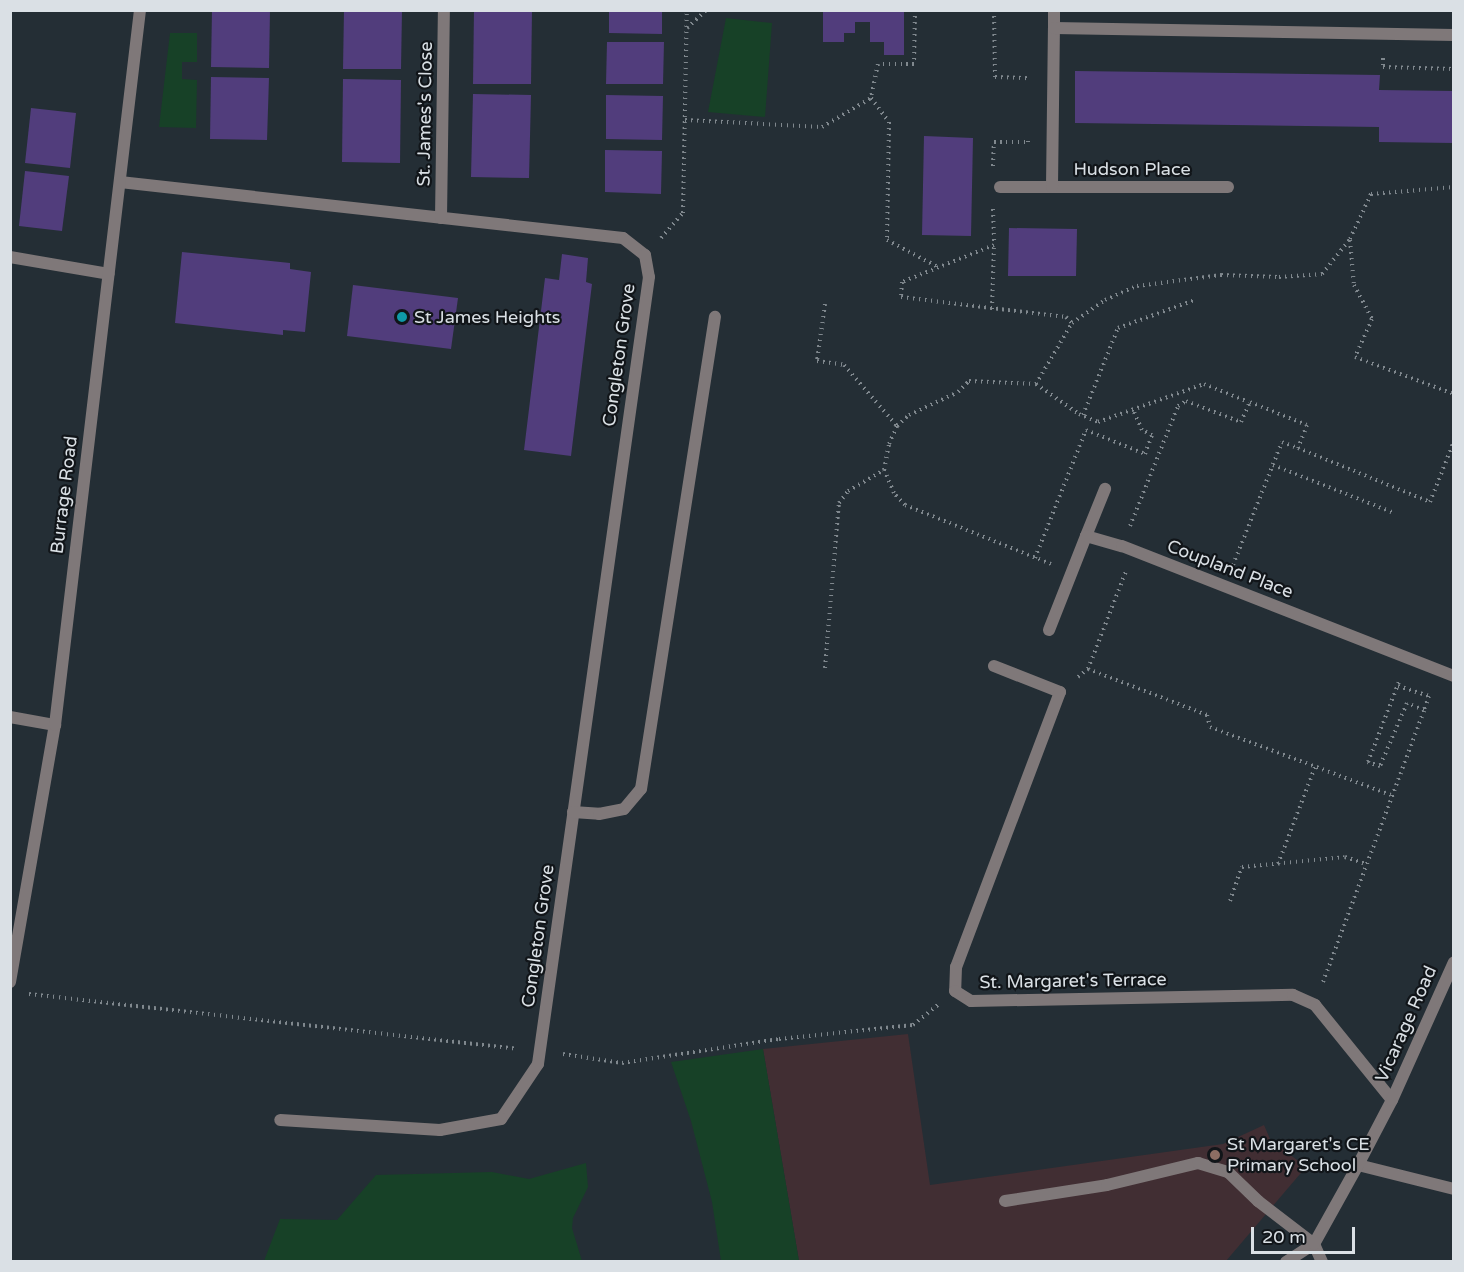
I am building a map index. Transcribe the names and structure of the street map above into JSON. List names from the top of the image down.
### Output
{
  "streets": {
    "street": [
      "St. James's Close",
      "Hudson Place",
      "Congleton Grove",
      "Burrage Road",
      "Coupland Place",
      "St. Margaret's Terrace",
      "Vicarage Road"
    ]
  },
  "places": ["St James Heights", "St Margaret's CE Primary School"],
  "scale_bar": "20 m"
}
